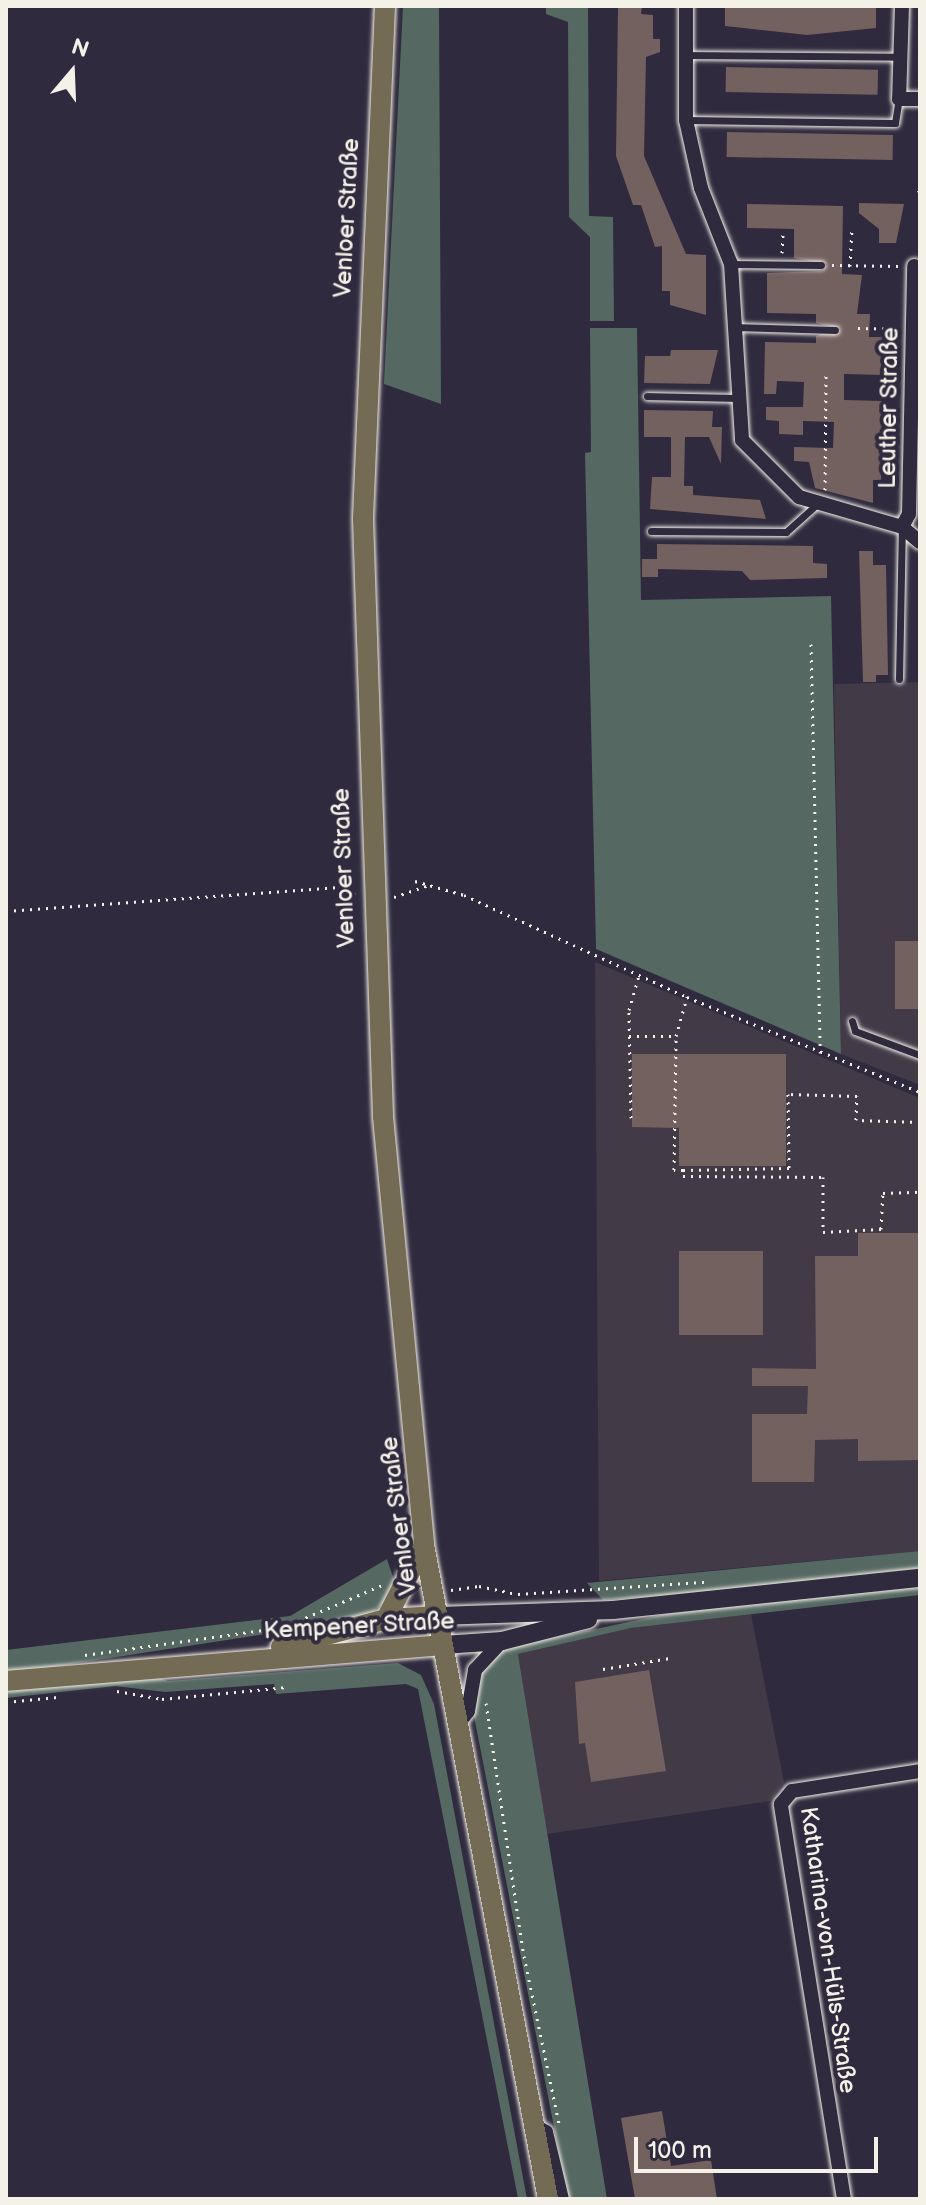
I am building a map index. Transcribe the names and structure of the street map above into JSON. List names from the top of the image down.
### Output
{
  "streets": {
    "main road": ["Venloer Straße", "Kempener Straße"],
    "street": ["Leuther Straße", "Katharina-von-Hüls-Straße"]
  },
  "crossings": [
    ["Venloer Straße", "Kempener Straße"]
  ],
  "scale_bar": "100 m",
  "north": "top"
}
